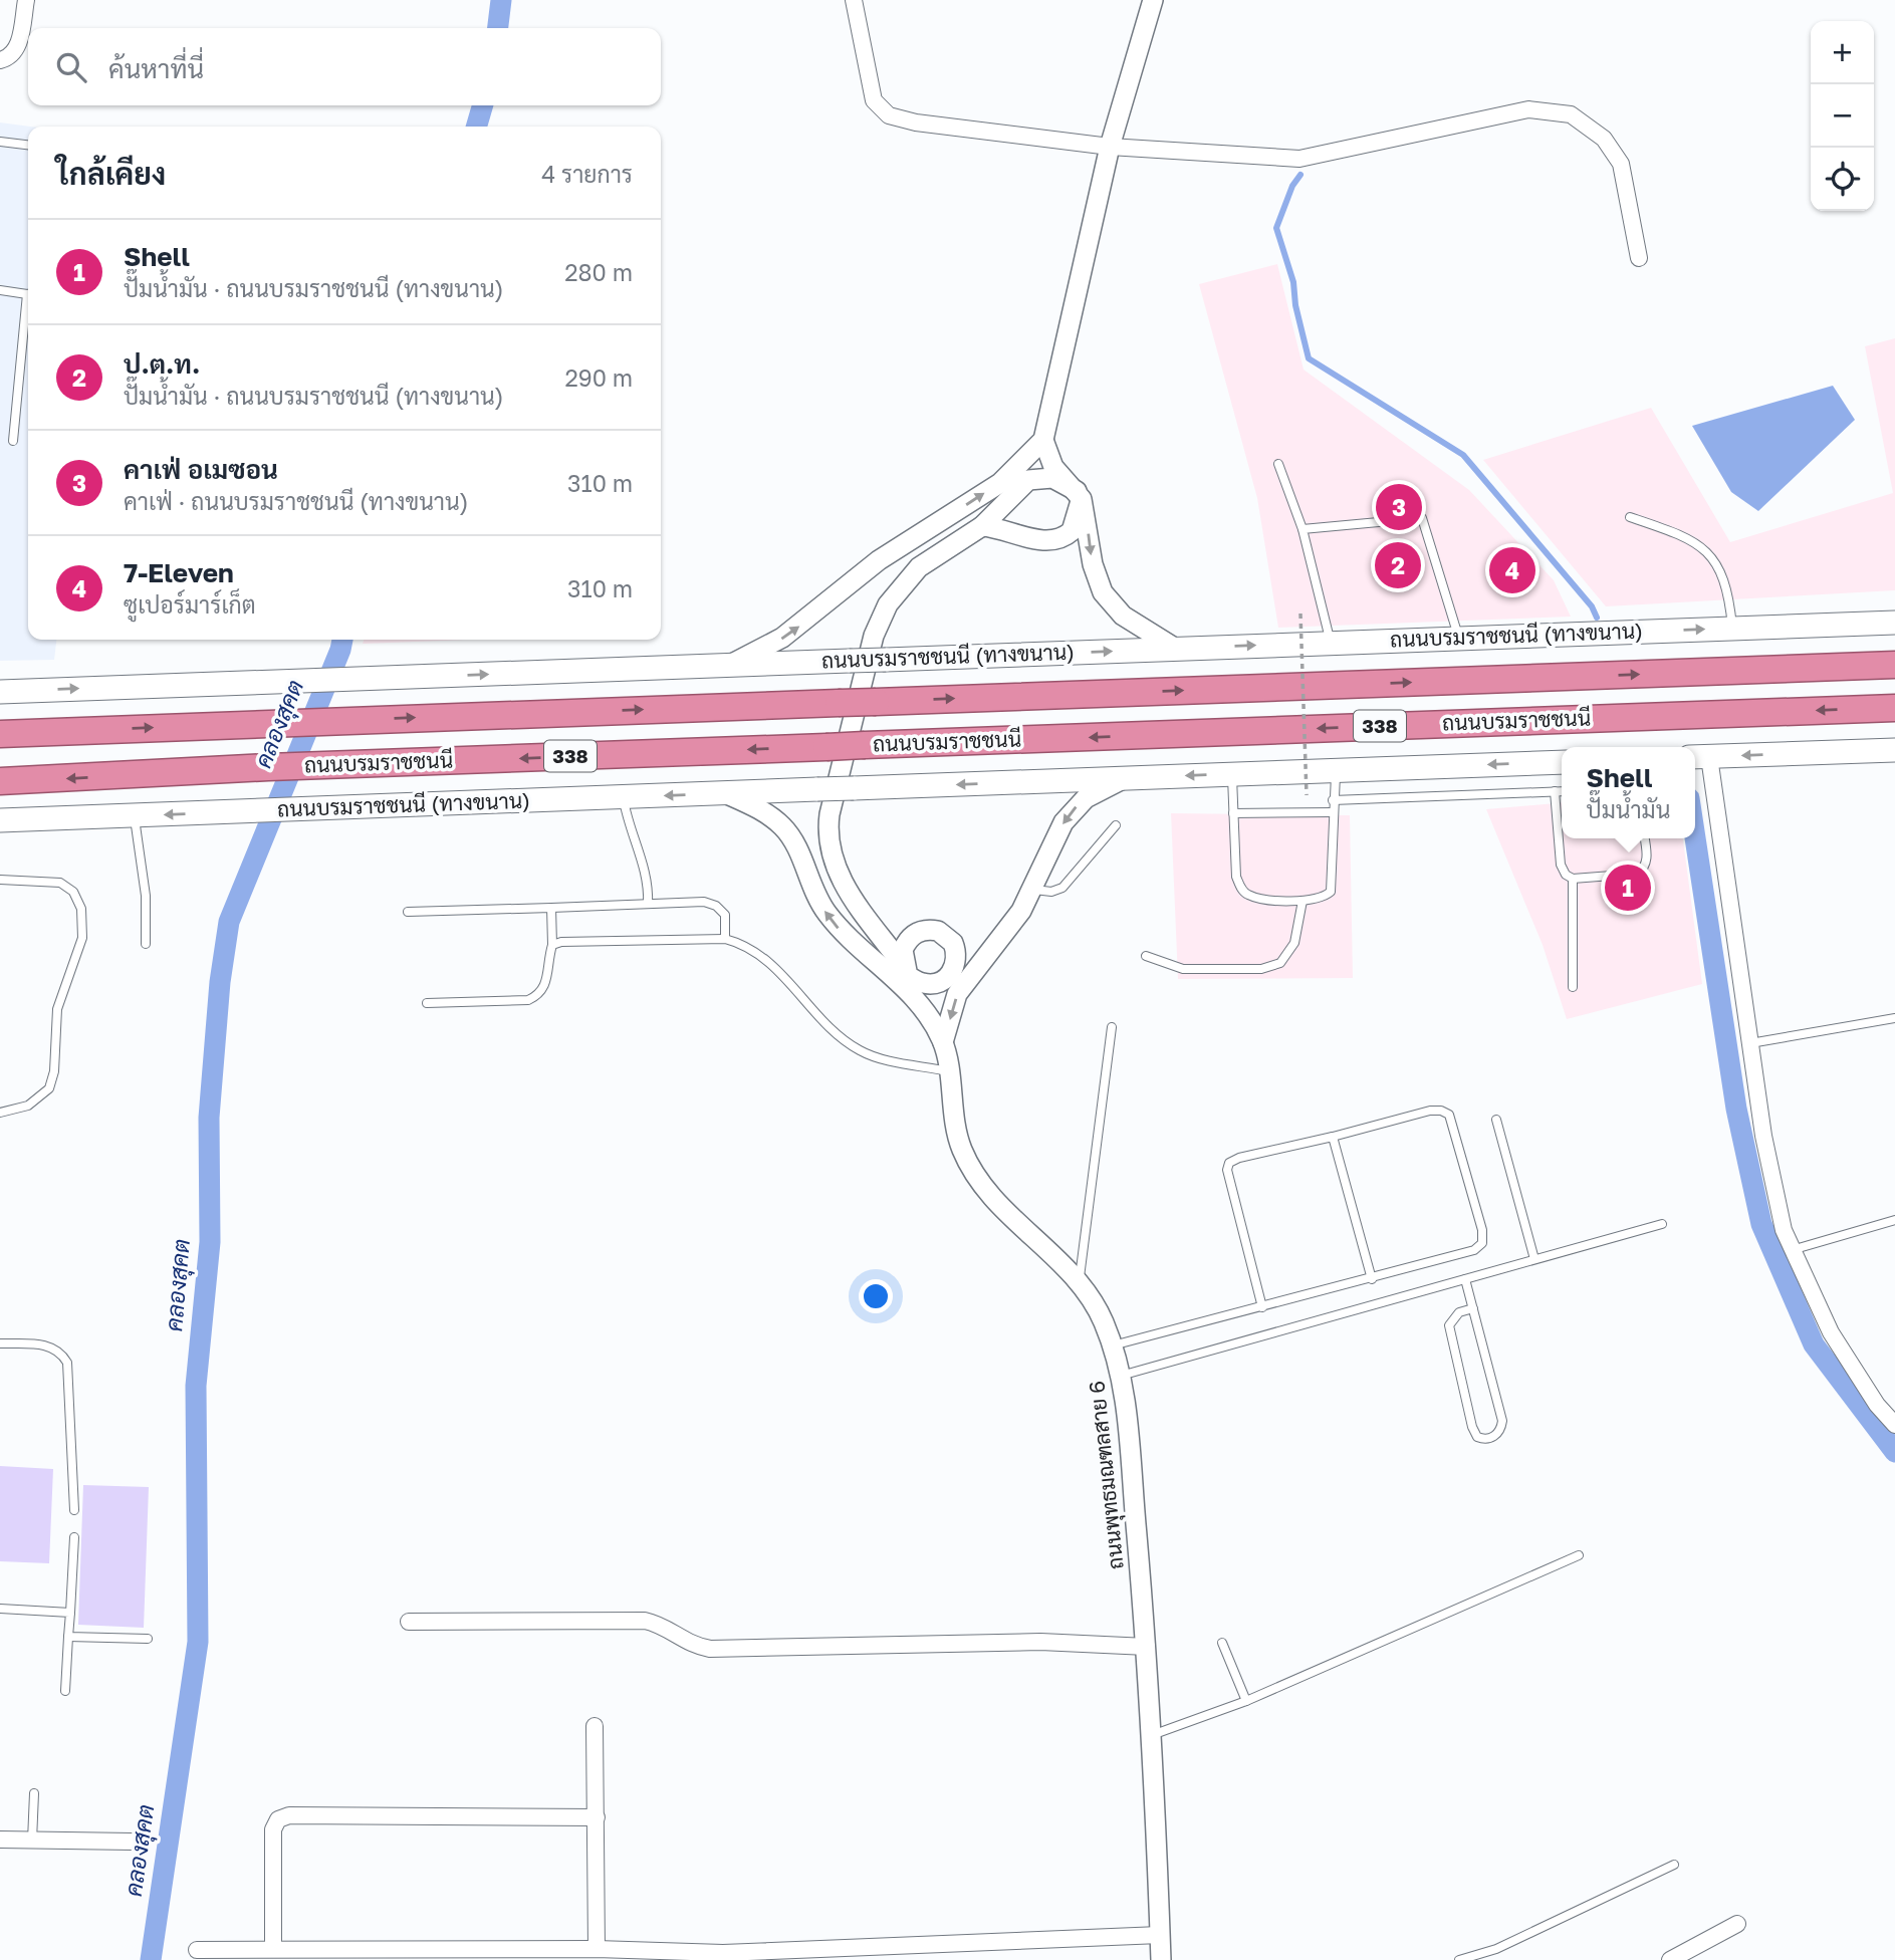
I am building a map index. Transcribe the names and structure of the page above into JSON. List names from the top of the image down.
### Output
{
  "streets": {
    "highway": ["ถนนบรมราชชนนี", "338"],
    "main road": ["ถนนบรมราชชนนี (ทางขนาน)"],
    "street": ["ถนนพุทธมณฑลสาย 6"]
  },
  "crossings": [
    ["ถนนบรมราชชนนี (ทางขนาน)", "ถนนพุทธมณฑลสาย 6"]
  ],
  "water": ["คลองสุคต"],
  "page": {
    "map_buttons": ["+", "−"],
    "search": "ค้นหาที่นี่",
    "heading": ["ใกล้เคียง", "4 รายการ"],
    "list": [
      {
        "mark": "1",
        "name": "Shell",
        "note": "ปั๊มน้ำมัน · ถนนบรมราชชนนี (ทางขนาน)",
        "value": "280 m"
      },
      {
        "mark": "2",
        "name": "ป.ต.ท.",
        "note": "ปั๊มน้ำมัน · ถนนบรมราชชนนี (ทางขนาน)",
        "value": "290 m"
      },
      {
        "mark": "3",
        "name": "คาเฟ่ อเมซอน",
        "note": "คาเฟ่ · ถนนบรมราชชนนี (ทางขนาน)",
        "value": "310 m"
      },
      {
        "mark": "4",
        "name": "7-Eleven",
        "note": "ซูเปอร์มาร์เก็ต",
        "value": "310 m"
      }
    ],
    "pins": [
      "3",
      "2",
      "4",
      "1"
    ],
    "popup": ["Shell", "ปั๊มน้ำมัน"]
  }
}
